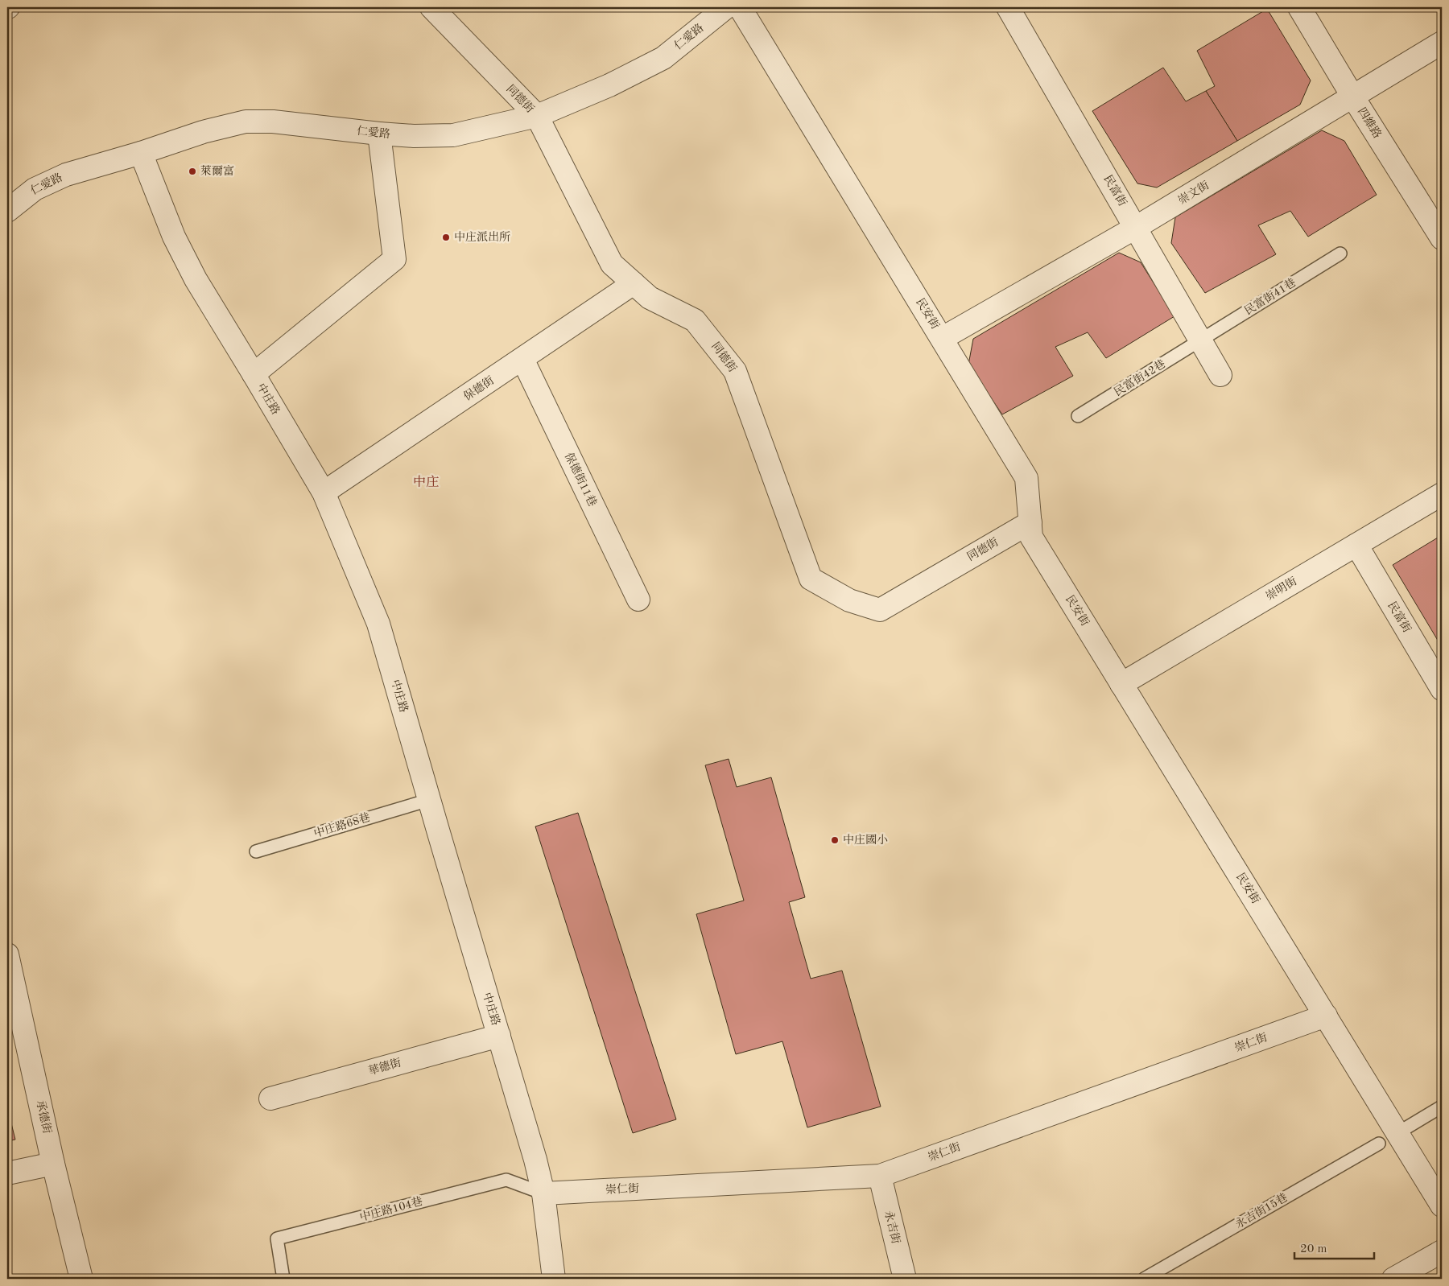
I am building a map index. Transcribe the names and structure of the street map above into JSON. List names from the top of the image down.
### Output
{
  "streets": {
    "street": [
      "仁愛路",
      "同德街",
      "四維路",
      "民富街",
      "崇文街",
      "民安街",
      "保德街",
      "中庄路",
      "保德街11巷",
      "崇明街",
      "崇仁街",
      "華德街",
      "承德街",
      "永吉街"
    ],
    "lane": [
      "民富街41巷",
      "民富街42巷",
      "中庄路68巷",
      "中庄路104巷",
      "永吉街15巷"
    ]
  },
  "crossings": [
    ["仁愛路", "同德街"],
    ["仁愛路", "中庄路"],
    ["同德街", "民安街"],
    ["同德街", "保德街"],
    ["四維路", "崇文街"],
    ["民富街", "崇文街"],
    ["民富街", "民富街41巷"],
    ["民富街", "民富街42巷"],
    ["民富街", "崇明街"],
    ["崇文街", "民安街"],
    ["民富街41巷", "民富街42巷"],
    ["民安街", "崇明街"],
    ["民安街", "崇仁街"],
    ["民安街", "永吉街15巷"],
    ["保德街", "中庄路"],
    ["保德街", "保德街11巷"],
    ["中庄路", "中庄路68巷"],
    ["中庄路", "崇仁街"],
    ["中庄路", "華德街"],
    ["中庄路", "中庄路104巷"],
    ["崇仁街", "中庄路104巷"],
    ["崇仁街", "永吉街"]
  ],
  "districts": ["中庄"],
  "places": ["萊爾富", "中庄派出所", "中庄國小"],
  "scale_bar": "20 m"
}
